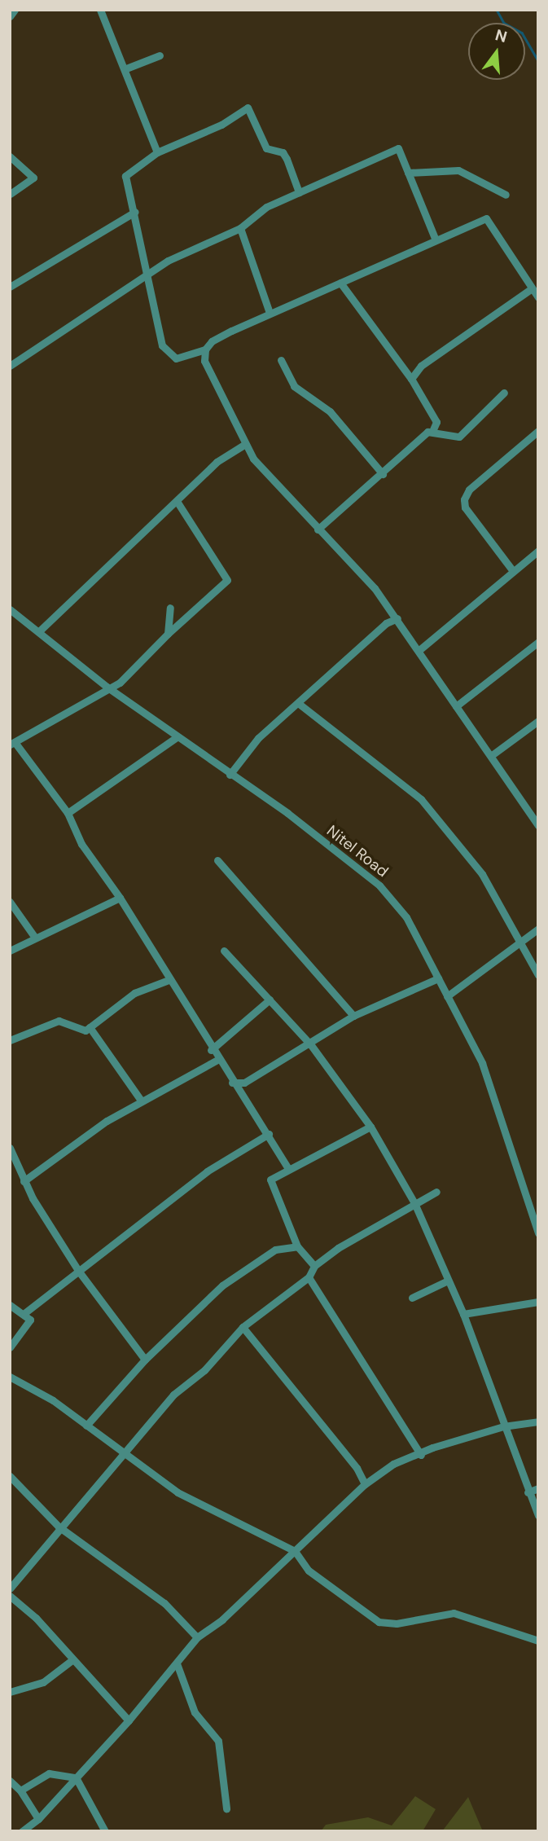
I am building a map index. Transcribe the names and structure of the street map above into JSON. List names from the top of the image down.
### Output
{
  "streets": {
    "street": ["Nitel Road"]
  },
  "north": "top"
}
